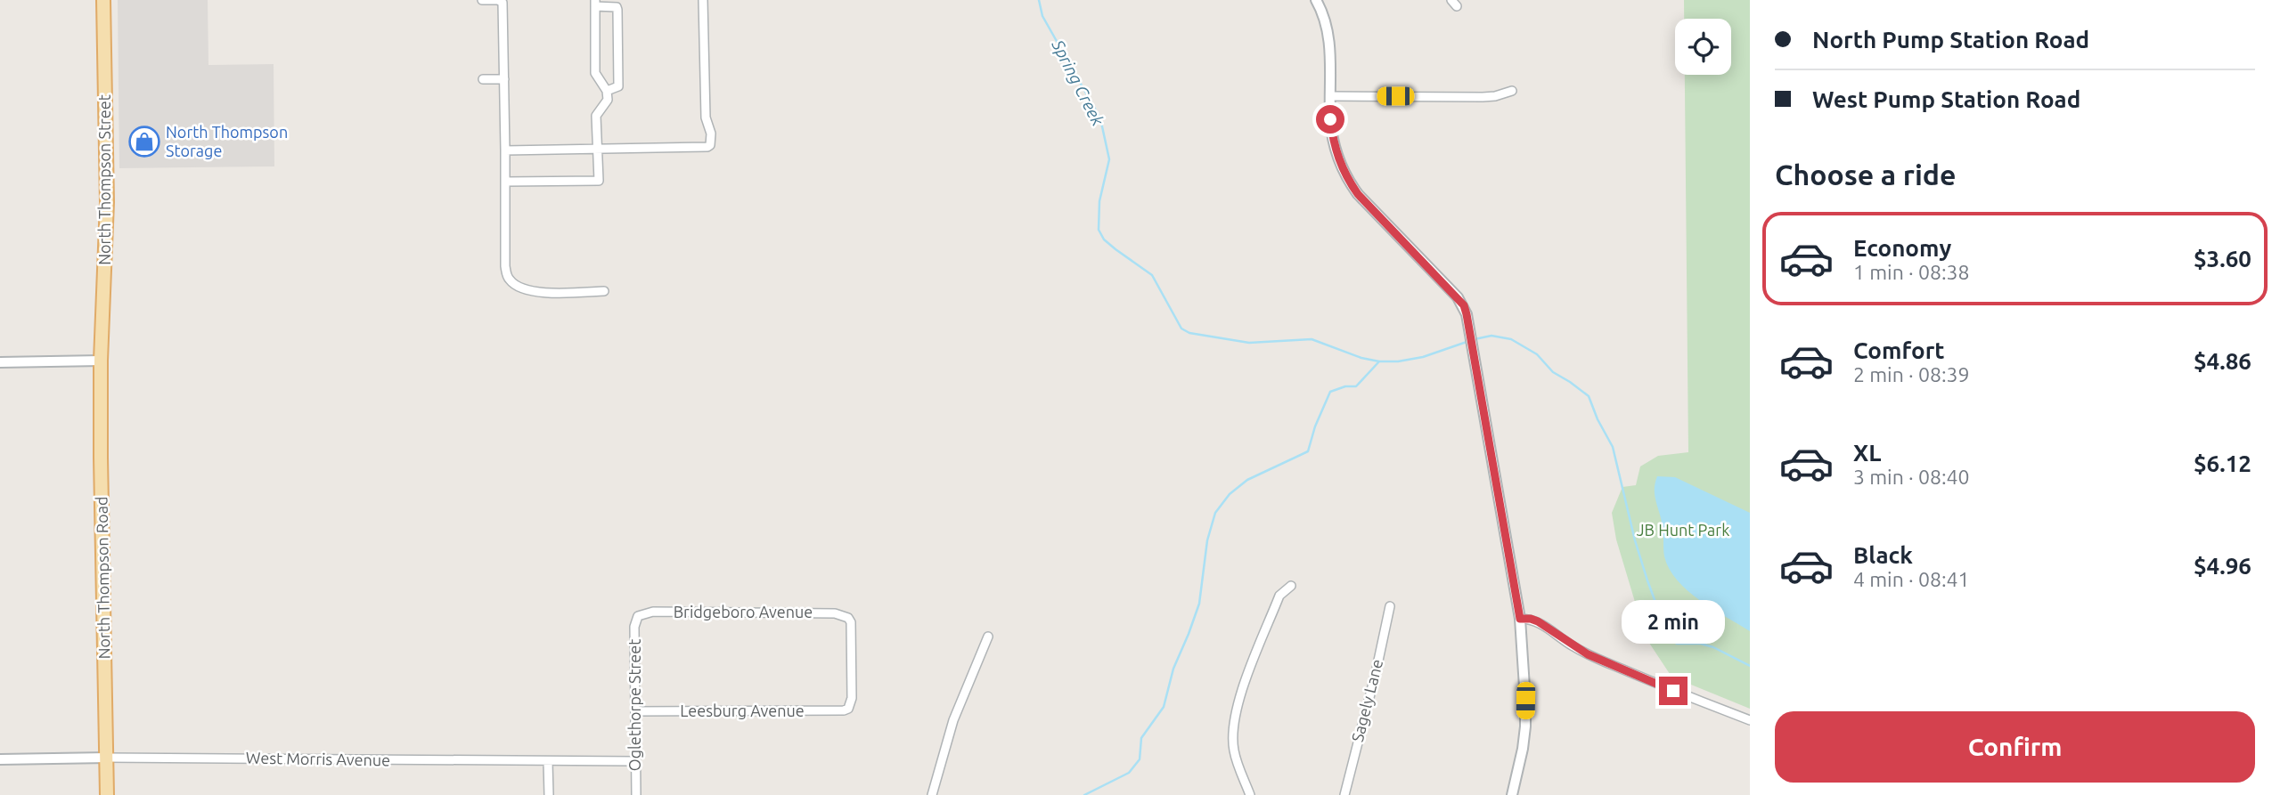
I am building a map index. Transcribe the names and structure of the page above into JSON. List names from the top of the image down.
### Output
{
  "streets": {
    "main road": ["North Thompson Street", "North Thompson Road"],
    "street": [
      "Bridgeboro Avenue",
      "Sagely Lane",
      "Oglethorpe Street",
      "Leesburg Avenue",
      "West Morris Avenue"
    ]
  },
  "crossings": [
    ["North Thompson Street", "North Thompson Road"],
    ["North Thompson Road", "West Morris Avenue"],
    ["Bridgeboro Avenue", "Oglethorpe Street"],
    ["Bridgeboro Avenue", "Leesburg Avenue"],
    ["Oglethorpe Street", "Leesburg Avenue"],
    ["Oglethorpe Street", "West Morris Avenue"]
  ],
  "water": ["Spring Creek"],
  "parks": ["JB Hunt Park"],
  "places": {
    "shop": ["North Thompson Storage"]
  },
  "page": {
    "banner": ["North Pump Station Road", "West Pump Station Road"],
    "heading": "Choose a ride",
    "list": [
      {
        "name": "Economy",
        "note": "1 min · 08:38",
        "value": "$3.60"
      },
      {
        "name": "Comfort",
        "note": "2 min · 08:39",
        "value": "$4.86"
      },
      {
        "name": "XL",
        "note": "3 min · 08:40",
        "value": "$6.12"
      },
      {
        "name": "Black",
        "note": "4 min · 08:41",
        "value": "$4.96"
      }
    ],
    "bubble": "2 min",
    "buttons": "Confirm"
  }
}
